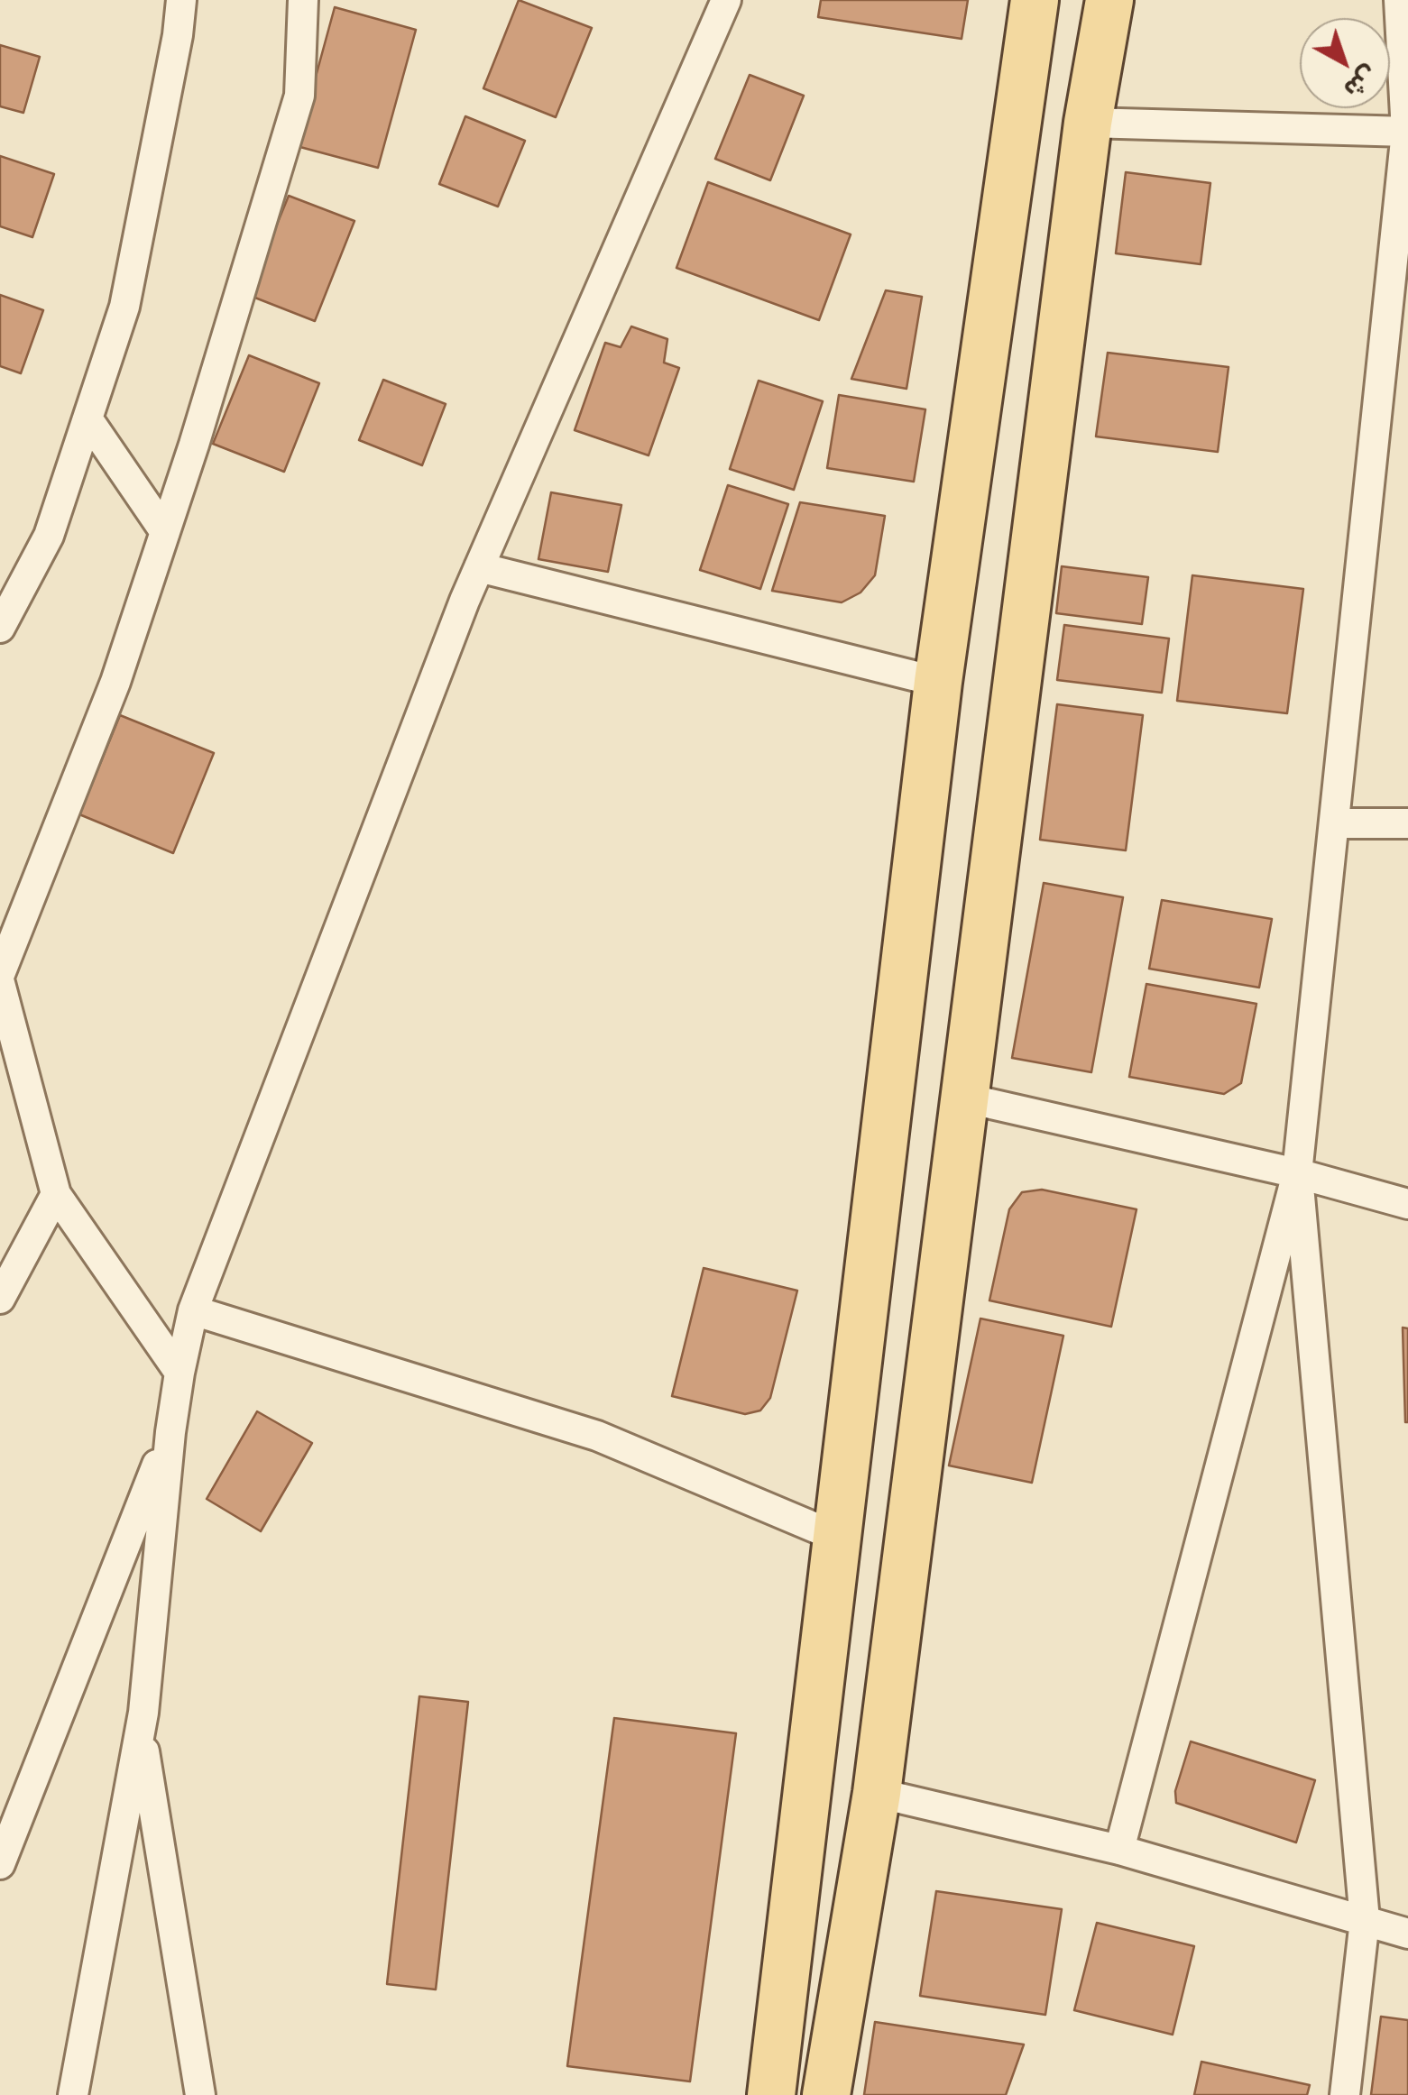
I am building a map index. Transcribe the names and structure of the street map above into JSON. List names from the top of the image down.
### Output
{
  "north": "bottom right"
}
